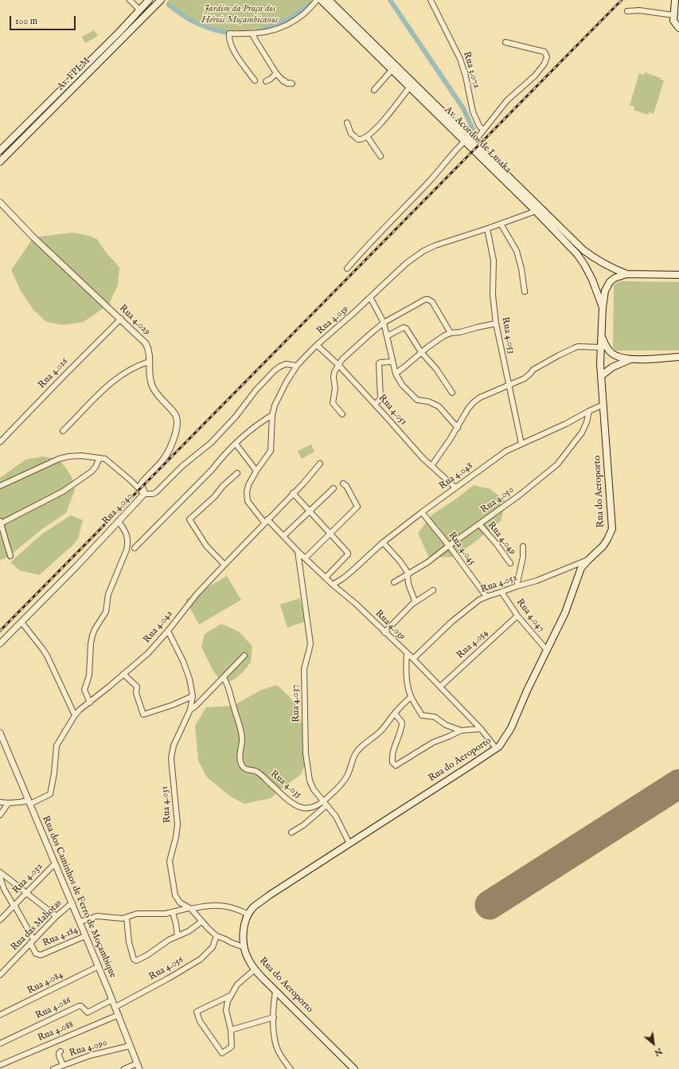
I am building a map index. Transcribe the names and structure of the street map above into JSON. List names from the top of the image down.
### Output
{
  "streets": {
    "main road": ["Av. FPLM", "Av. Acordos de Lusaka", "Rua do Aeroporto"],
    "street": [
      "Rua 3.072",
      "Rua 4.029",
      "Rua 4.039",
      "Rua 4.053",
      "Rua 4.016",
      "Rua 4.051",
      "Rua 4.048",
      "Rua 4.050",
      "Rua 4.040",
      "Rua 4.049",
      "Rua 4.045",
      "Rua 4.052",
      "Rua 4.047",
      "Rua 4.042",
      "Rua 4.054",
      "Rua 4.037",
      "Rua 4.035",
      "Rua 4.031",
      "Rua 4.032",
      "Rua dos Caminhos de Ferro de Moçambique",
      "Rua das Mahotas",
      "Rua 4.184",
      "Rua 4.056",
      "Rua 4.084",
      "Rua 4.086",
      "Rua 4.088",
      "Rua 4.090"
    ]
  },
  "crossings": [
    ["Av. Acordos de Lusaka", "Rua 4.039"],
    ["Av. Acordos de Lusaka", "Rua do Aeroporto"],
    ["Rua 4.029", "Rua 4.016"],
    ["Rua 4.029", "Rua 4.040"],
    ["Rua 4.039", "Rua 4.053"],
    ["Rua 4.039", "Rua 4.051"],
    ["Rua 4.039", "Rua 4.048"],
    ["Rua 4.039", "Rua do Aeroporto"],
    ["Rua 4.039", "Rua 4.040"],
    ["Rua 4.039", "Rua 4.052"],
    ["Rua 4.039", "Rua 4.042"],
    ["Rua 4.039", "Rua 4.054"],
    ["Rua 4.039", "Rua 4.037"],
    ["Rua 4.053", "Rua 4.048"],
    ["Rua 4.051", "Rua 4.048"],
    ["Rua 4.048", "Rua do Aeroporto"],
    ["Rua 4.048", "Rua 4.050"],
    ["Rua 4.048", "Rua 4.045"],
    ["Rua do Aeroporto", "Rua 4.052"],
    ["Rua do Aeroporto", "Rua 4.047"],
    ["Rua do Aeroporto", "Rua 4.037"],
    ["Rua do Aeroporto", "Rua 4.031"],
    ["Rua 4.050", "Rua 4.049"],
    ["Rua 4.050", "Rua 4.045"],
    ["Rua 4.045", "Rua 4.052"],
    ["Rua 4.052", "Rua 4.047"],
    ["Rua 4.047", "Rua 4.054"],
    ["Rua 4.042", "Rua 4.031"],
    ["Rua 4.042", "Rua dos Caminhos de Ferro de Moçambique"],
    ["Rua 4.037", "Rua 4.035"],
    ["Rua 4.031", "Rua 4.056"],
    ["Rua 4.032", "Rua dos Caminhos de Ferro de Moçambique"],
    ["Rua 4.032", "Rua 4.184"],
    ["Rua dos Caminhos de Ferro de Moçambique", "Rua das Mahotas"],
    ["Rua dos Caminhos de Ferro de Moçambique", "Rua 4.184"],
    ["Rua dos Caminhos de Ferro de Moçambique", "Rua 4.056"],
    ["Rua dos Caminhos de Ferro de Moçambique", "Rua 4.084"],
    ["Rua dos Caminhos de Ferro de Moçambique", "Rua 4.086"],
    ["Rua dos Caminhos de Ferro de Moçambique", "Rua 4.088"],
    ["Rua dos Caminhos de Ferro de Moçambique", "Rua 4.090"],
    ["Rua das Mahotas", "Rua 4.184"]
  ],
  "parks": ["Jardim da Praça dos Hérois Moçambicanos"],
  "scale_bar": "100 m",
  "north": "bottom right"
}
